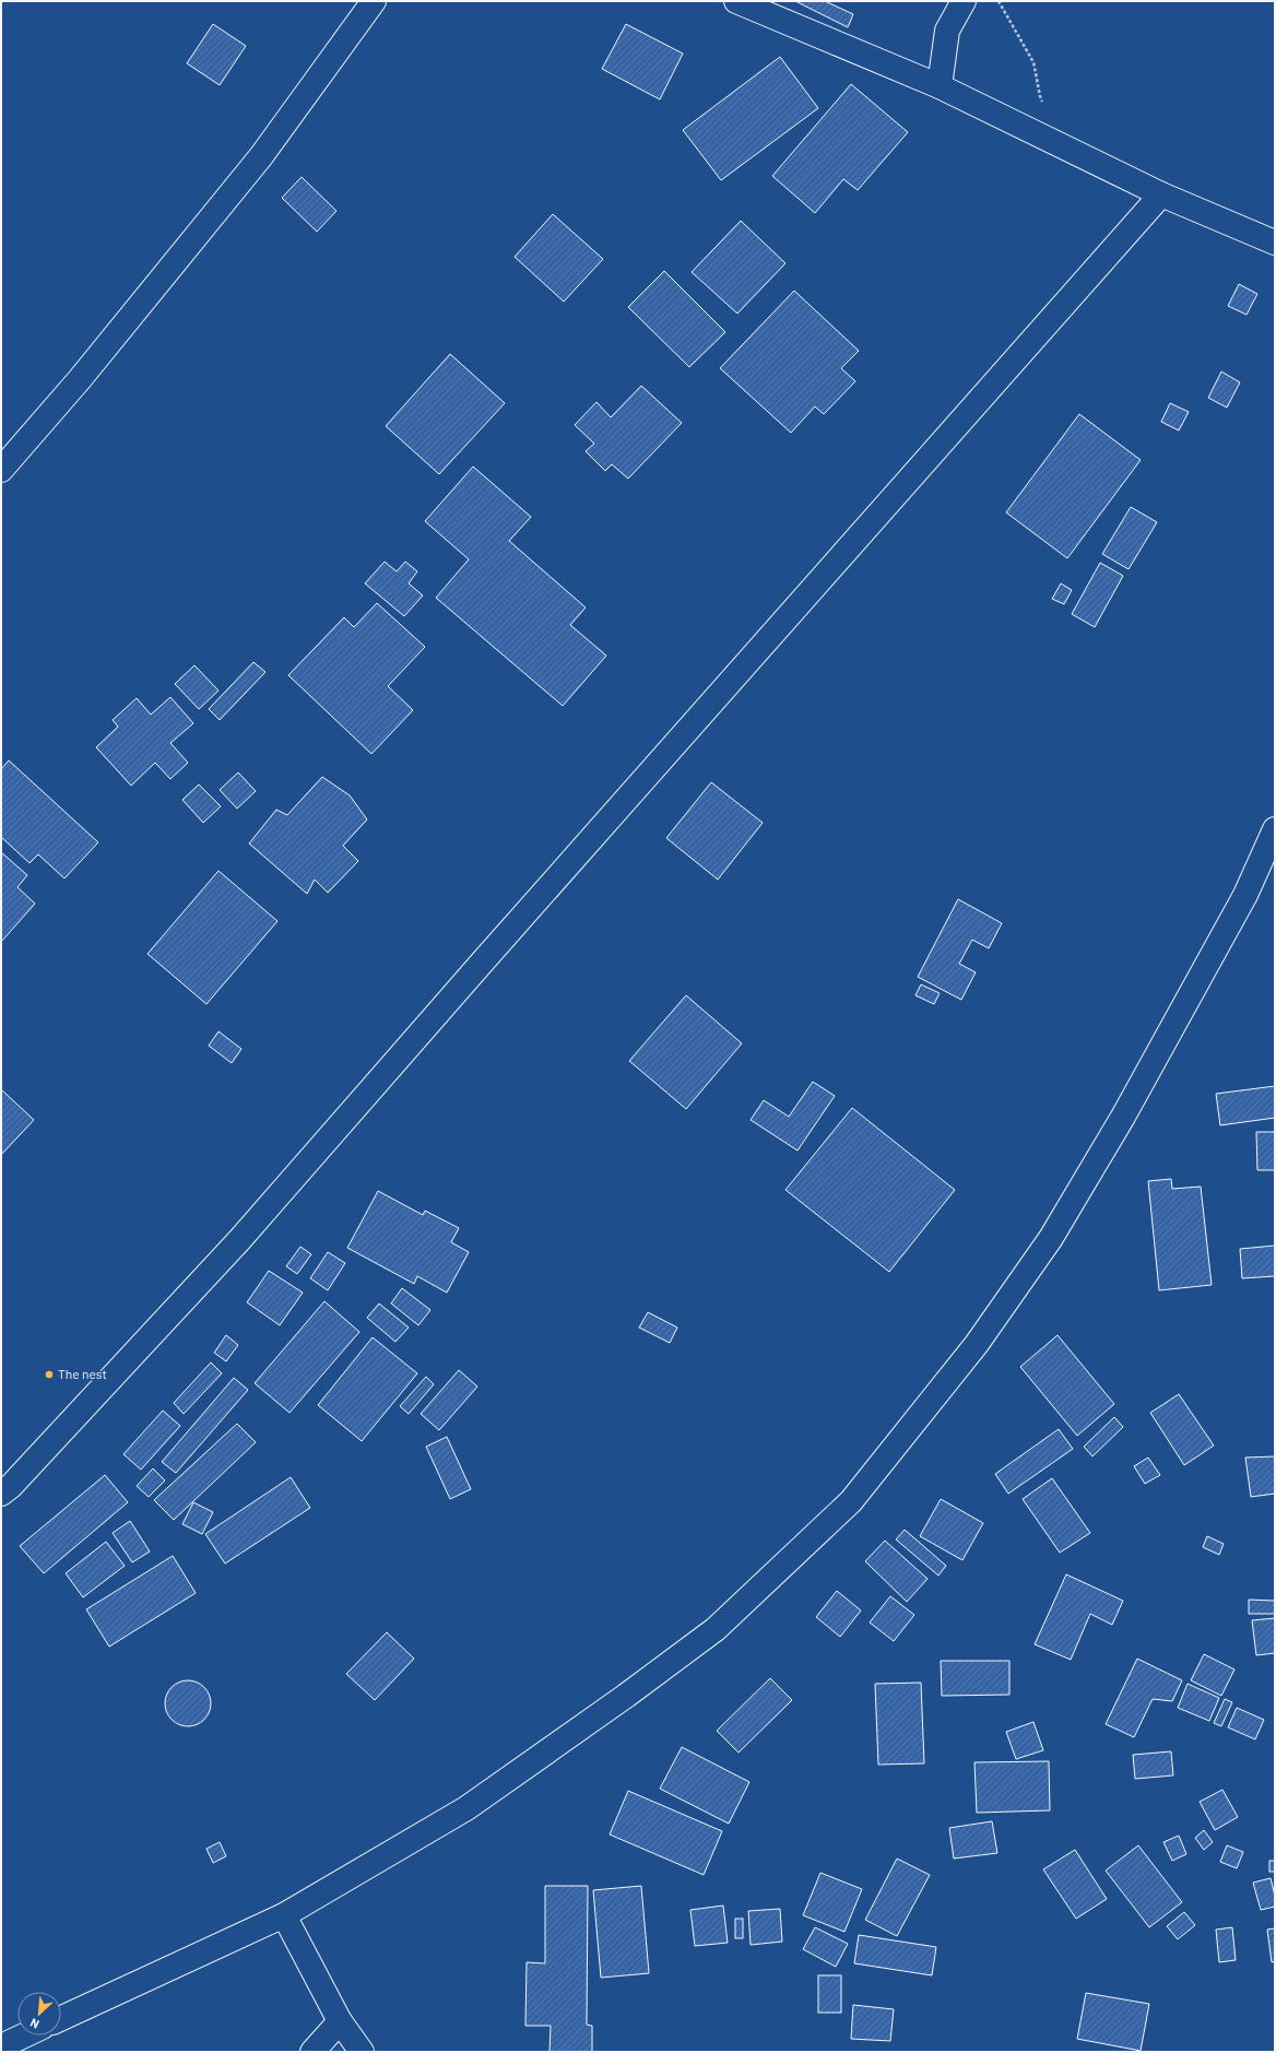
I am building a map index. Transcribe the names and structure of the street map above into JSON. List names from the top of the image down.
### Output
{
  "places": ["The nest"],
  "north": "bottom left"
}
